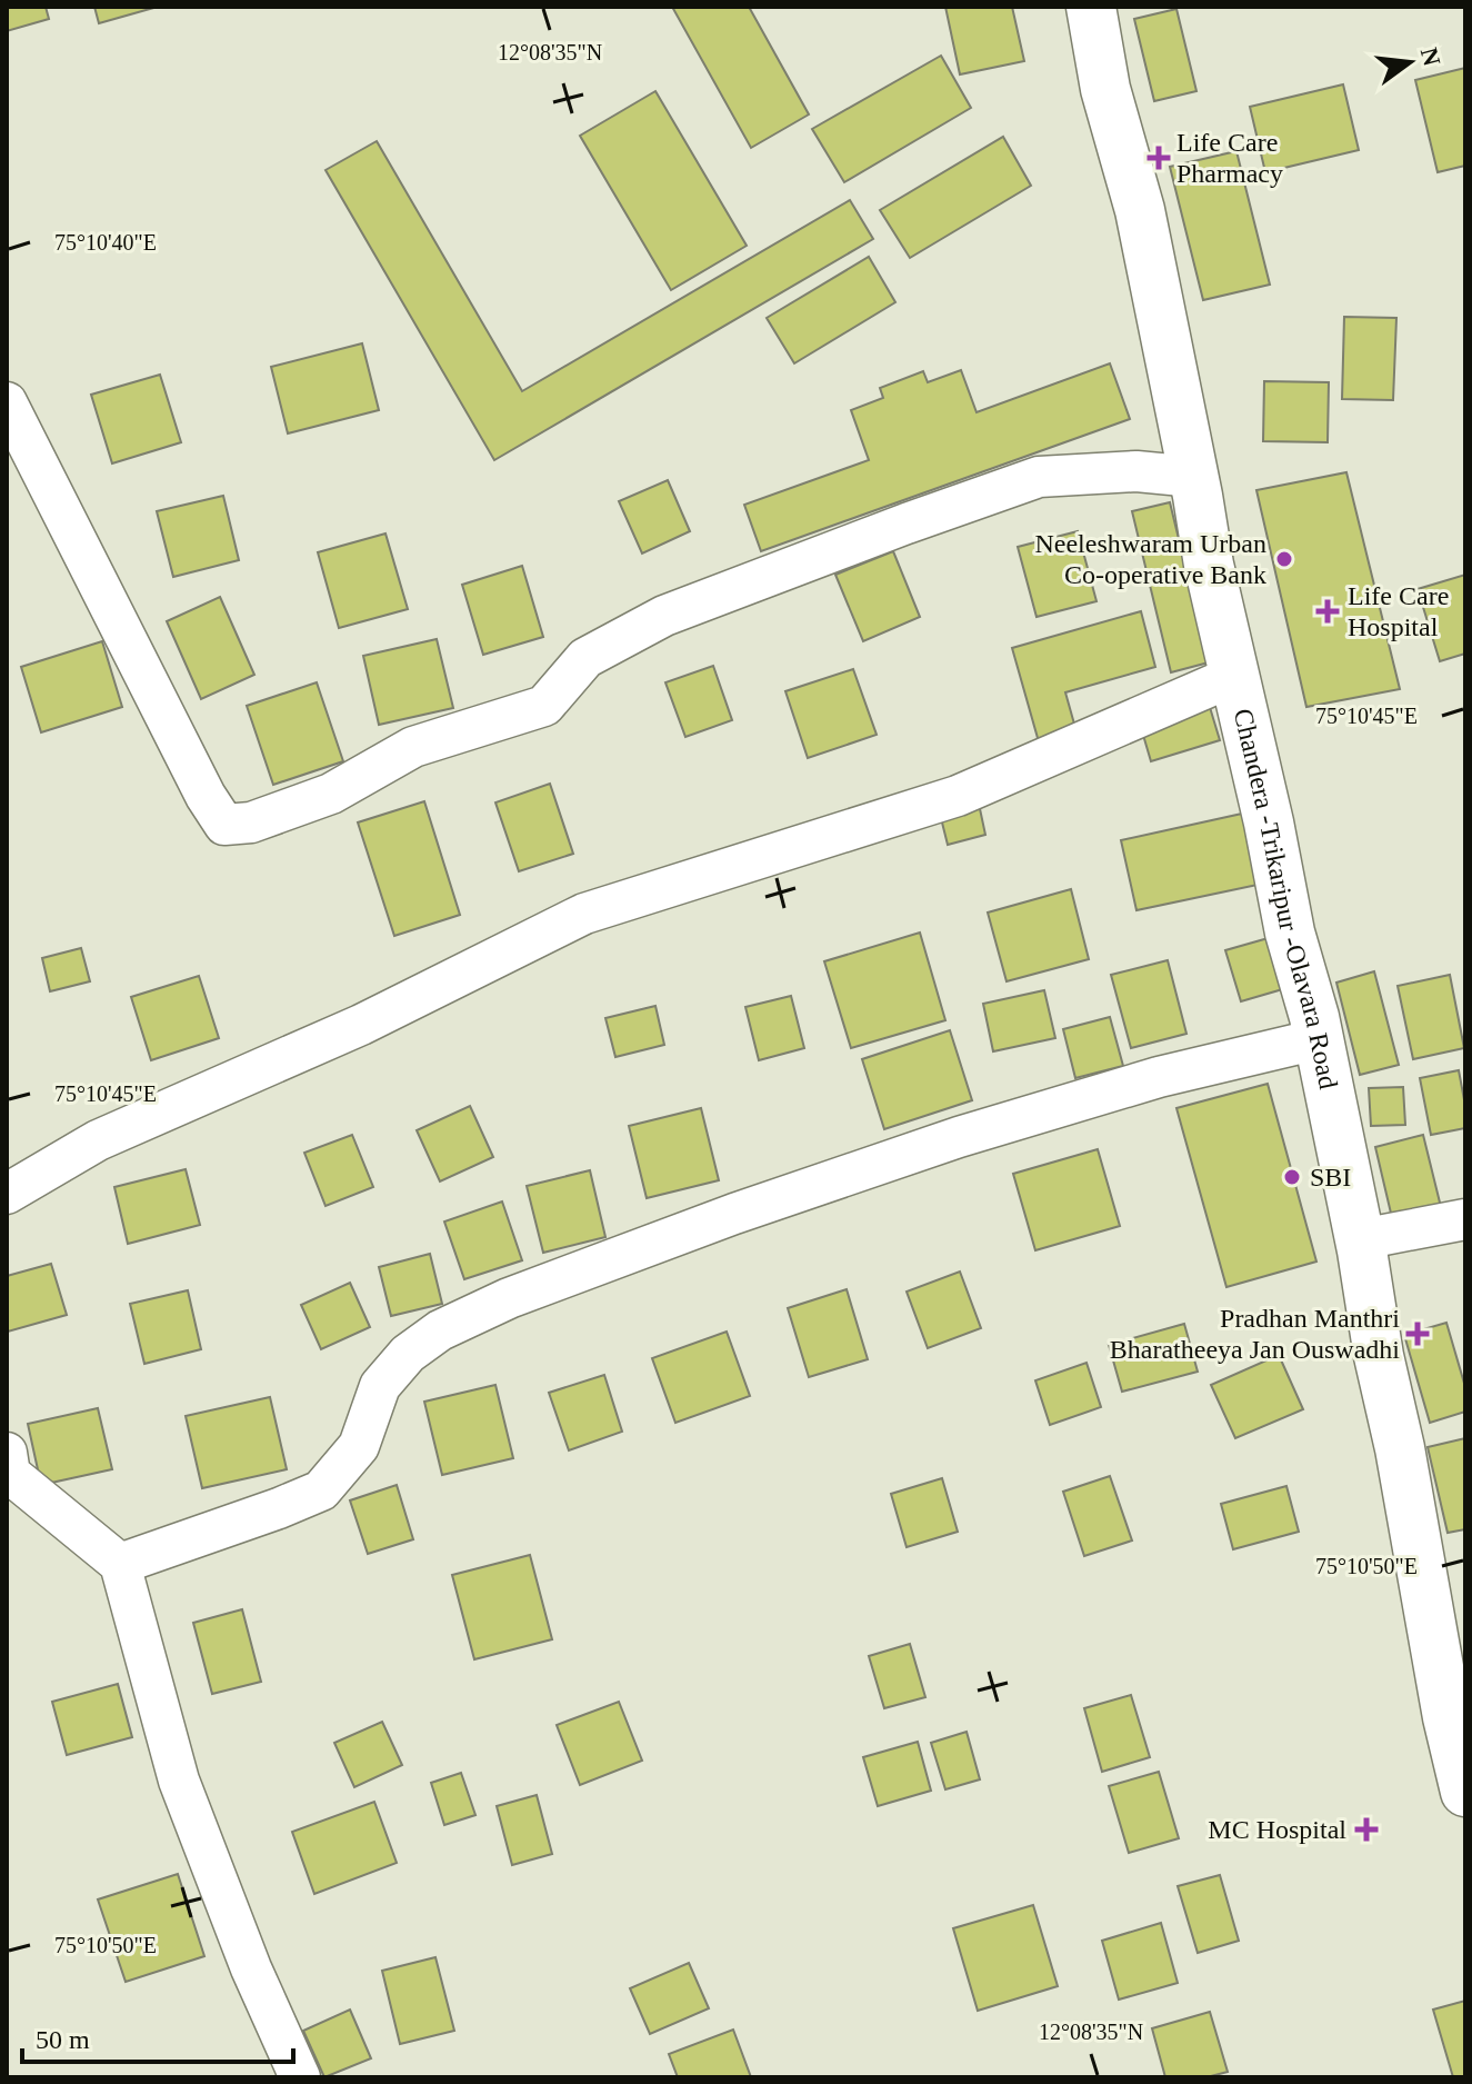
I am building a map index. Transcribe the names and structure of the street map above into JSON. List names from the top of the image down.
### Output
{
  "streets": {
    "main road": ["Chandera -Trikaripur -Olavara Road"]
  },
  "places": {
    "health": [
      "Life Care Pharmacy",
      "Life Care Hospital",
      "Pradhan Manthri Bharatheeya Jan Ouswadhi",
      "MC Hospital"
    ],
    "other": ["Neeleshwaram Urban Co-operative Bank", "SBI"]
  },
  "scale_bar": "50 m",
  "north": "right",
  "coordinates": [
    "12°08'35\"N",
    "75°10'40\"E",
    "75°10'45\"E",
    "75°10'50\"E"
  ]
}
